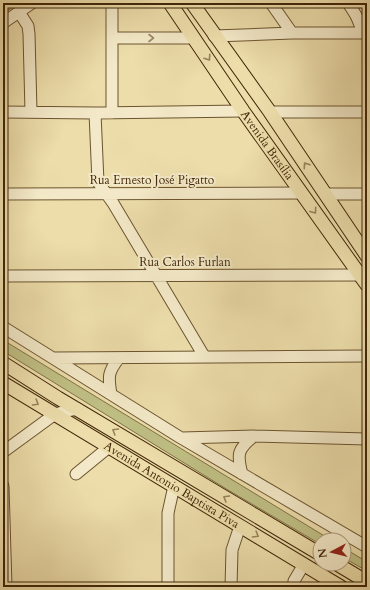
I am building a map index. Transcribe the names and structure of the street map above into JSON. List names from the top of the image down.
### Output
{
  "streets": {
    "main road": ["Avenida Brasília", "Avenida Antonio Baptista Piva"],
    "street": ["Rua Ernesto José Pigatto", "Rua Carlos Furlan"]
  },
  "crossings": [
    ["Avenida Brasília", "Rua Ernesto José Pigatto"],
    ["Avenida Brasília", "Rua Carlos Furlan"]
  ],
  "north": "left"
}
